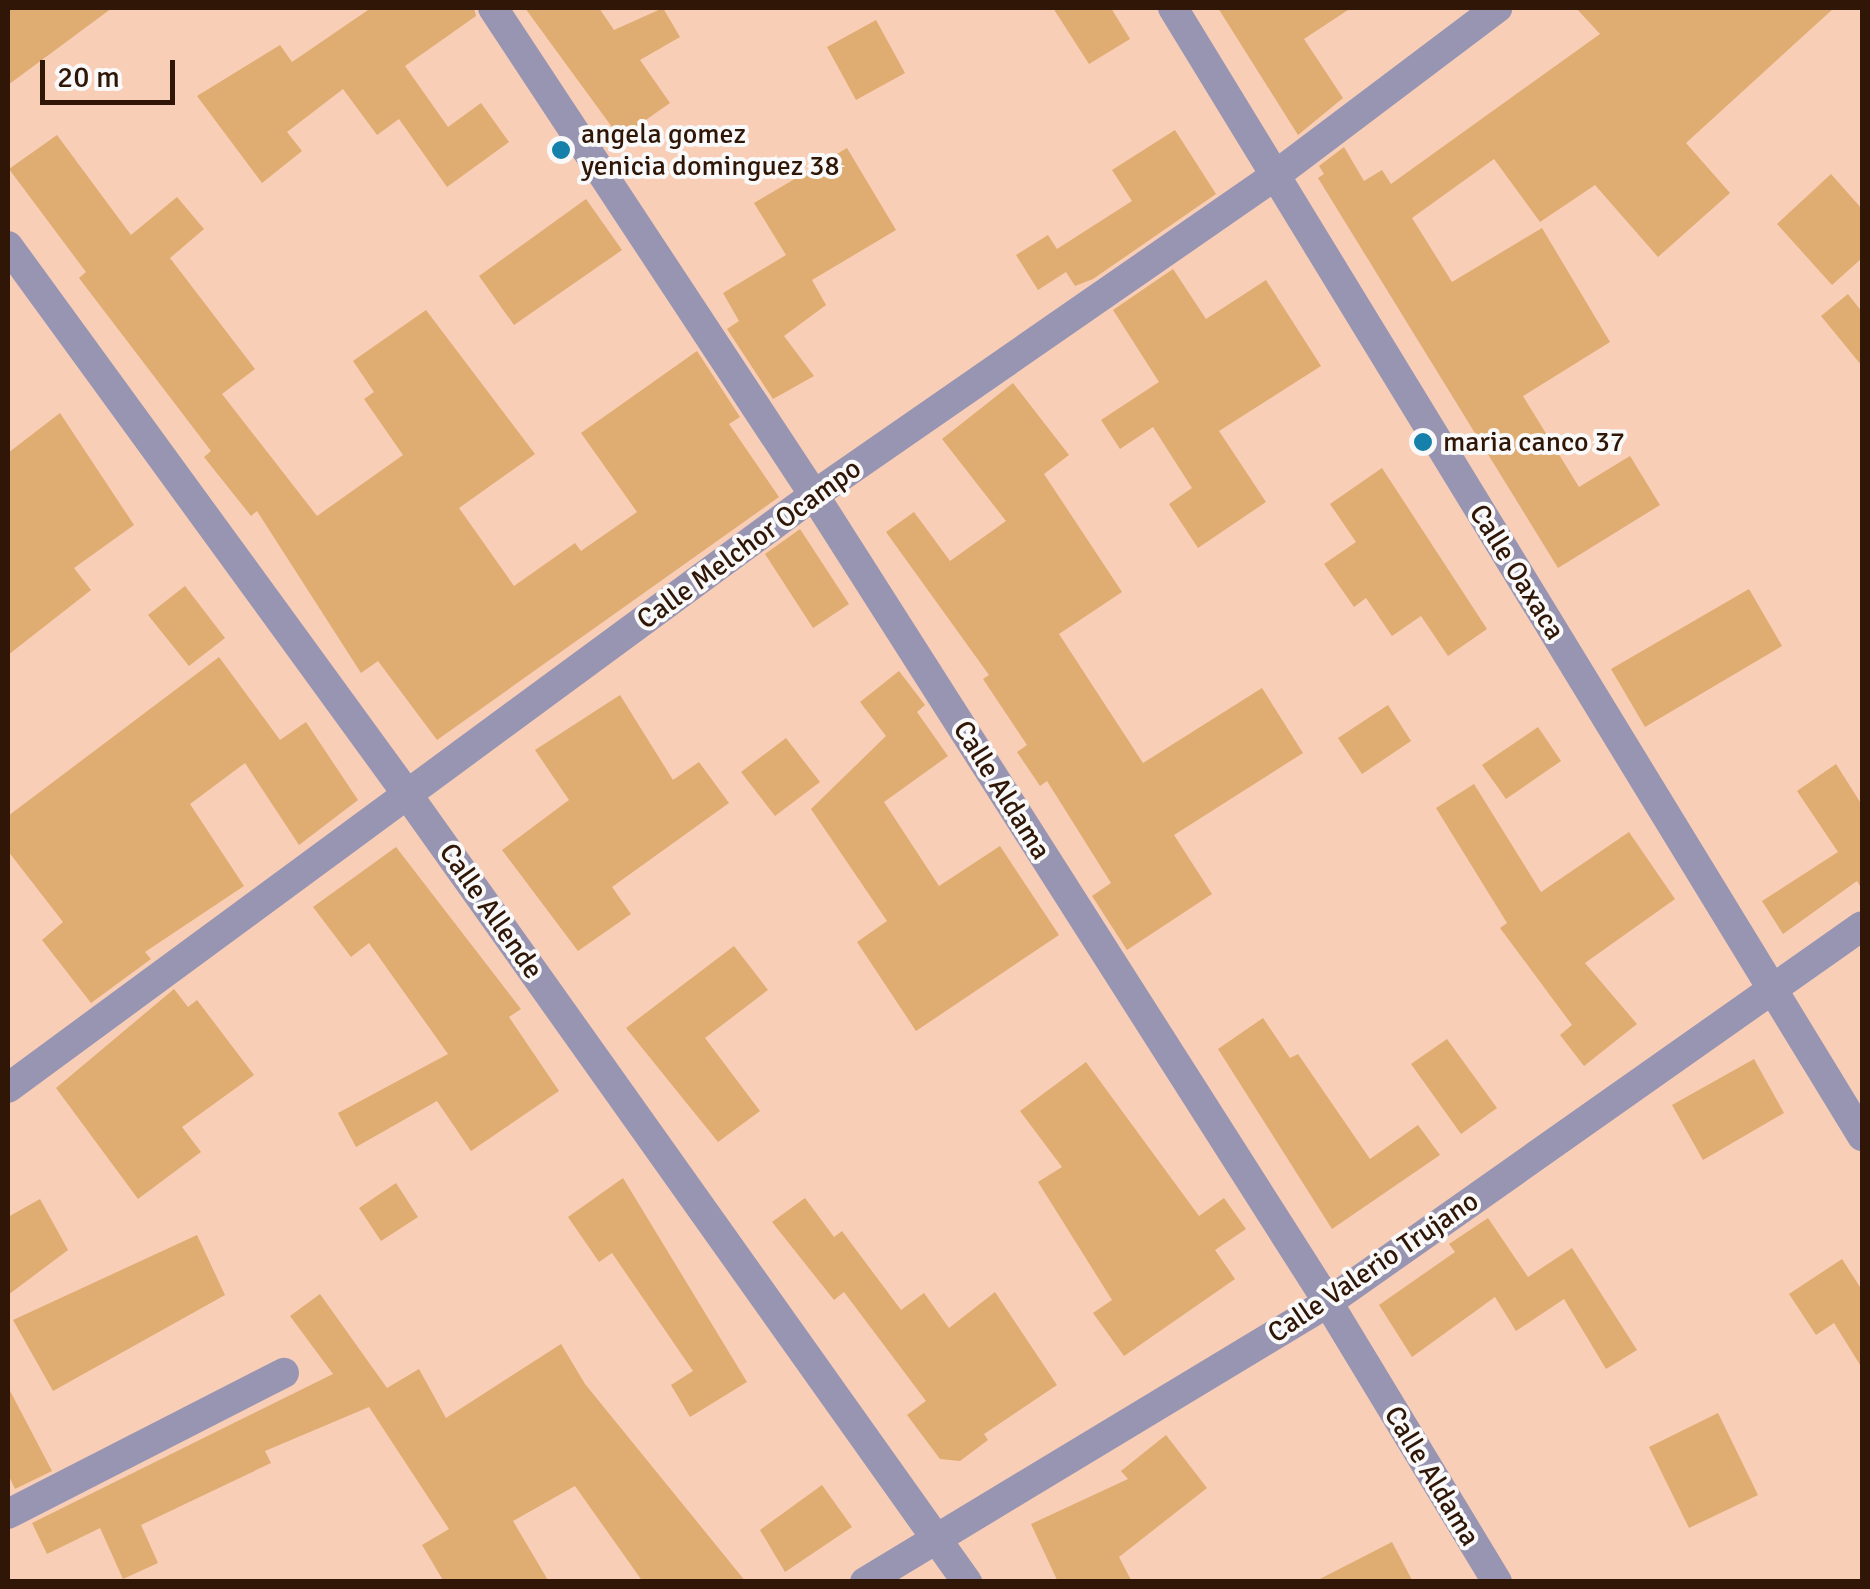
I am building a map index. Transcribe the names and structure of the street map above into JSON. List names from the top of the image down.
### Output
{
  "streets": {
    "street": [
      "Calle Melchor Ocampo",
      "Calle Oaxaca",
      "Calle Aldama",
      "Calle Allende",
      "Calle Valerio Trujano"
    ]
  },
  "crossings": [
    ["Calle Melchor Ocampo", "Calle Oaxaca"],
    ["Calle Melchor Ocampo", "Calle Aldama"],
    ["Calle Melchor Ocampo", "Calle Allende"],
    ["Calle Oaxaca", "Calle Valerio Trujano"],
    ["Calle Aldama", "Calle Valerio Trujano"],
    ["Calle Allende", "Calle Valerio Trujano"]
  ],
  "places": ["angela gomez yenicia dominguez 38", "maria canco 37"],
  "scale_bar": "20 m"
}
